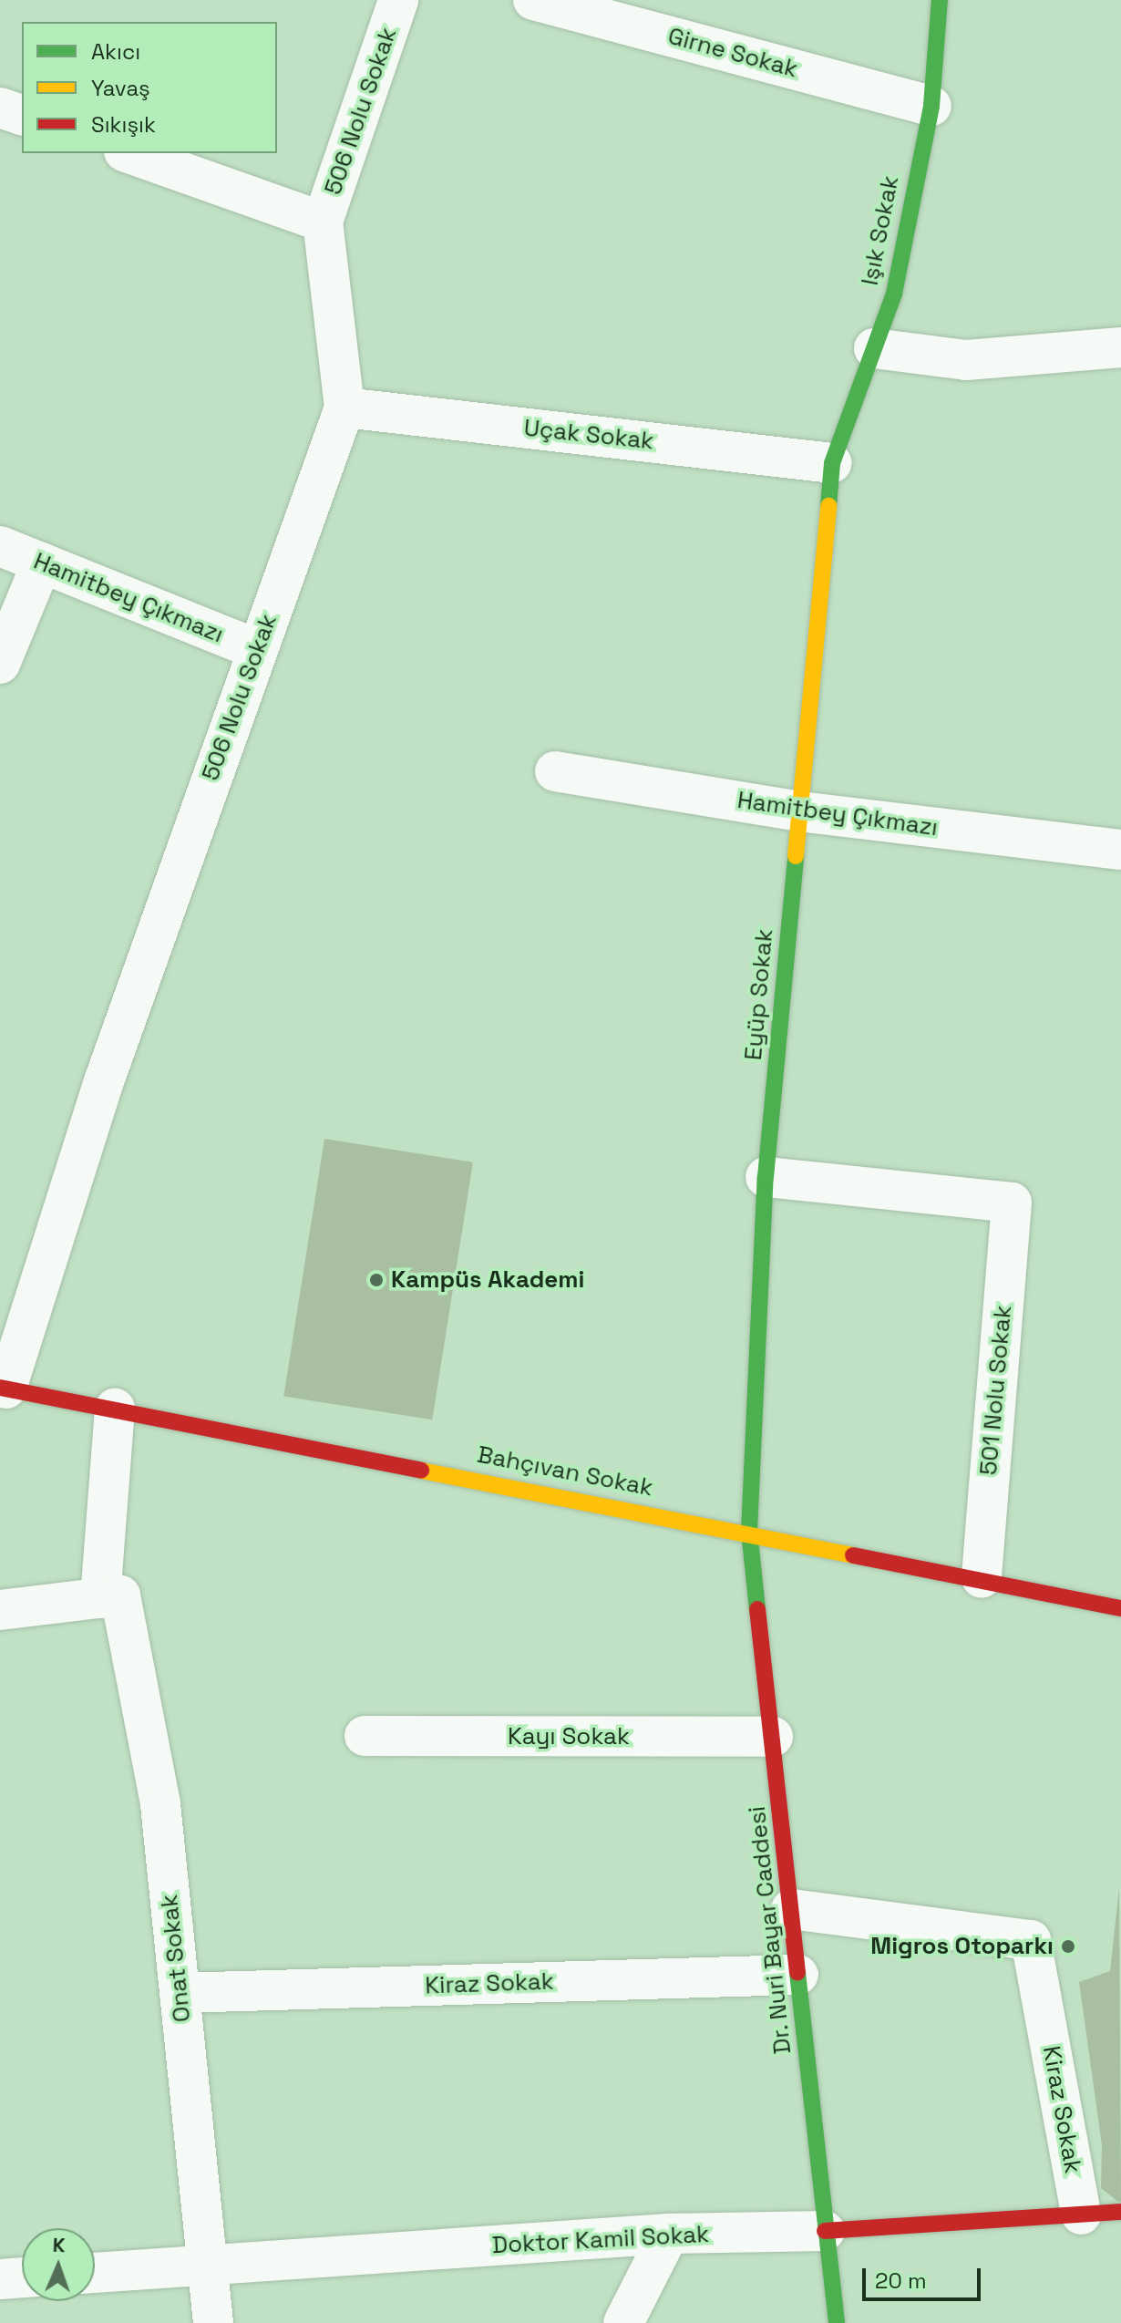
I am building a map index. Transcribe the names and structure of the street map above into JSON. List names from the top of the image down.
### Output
{
  "streets": {
    "street": [
      "Girne Sokak",
      "506 Nolu Sokak",
      "Işık Sokak",
      "Uçak Sokak",
      "Hamitbey Çıkmazı",
      "Eyüp Sokak",
      "501 Nolu Sokak",
      "Bahçıvan Sokak",
      "Kayı Sokak",
      "Dr. Nuri Bayar Caddesi",
      "Onat Sokak",
      "Kiraz Sokak",
      "Doktor Kamil Sokak"
    ]
  },
  "crossings": [
    ["Girne Sokak", "Işık Sokak"],
    ["506 Nolu Sokak", "Uçak Sokak"],
    ["506 Nolu Sokak", "Hamitbey Çıkmazı"],
    ["506 Nolu Sokak", "Bahçıvan Sokak"],
    ["Işık Sokak", "Uçak Sokak"],
    ["Işık Sokak", "Eyüp Sokak"],
    ["Uçak Sokak", "Eyüp Sokak"],
    ["Hamitbey Çıkmazı", "Eyüp Sokak"],
    ["Eyüp Sokak", "501 Nolu Sokak"],
    ["Eyüp Sokak", "Bahçıvan Sokak"],
    ["Eyüp Sokak", "Dr. Nuri Bayar Caddesi"],
    ["501 Nolu Sokak", "Bahçıvan Sokak"],
    ["Bahçıvan Sokak", "Dr. Nuri Bayar Caddesi"],
    ["Bahçıvan Sokak", "Onat Sokak"],
    ["Kayı Sokak", "Dr. Nuri Bayar Caddesi"],
    ["Dr. Nuri Bayar Caddesi", "Kiraz Sokak"],
    ["Dr. Nuri Bayar Caddesi", "Doktor Kamil Sokak"],
    ["Onat Sokak", "Kiraz Sokak"],
    ["Onat Sokak", "Doktor Kamil Sokak"],
    ["Kiraz Sokak", "Doktor Kamil Sokak"]
  ],
  "places": ["Kampüs Akademi", "Migros Otoparkı"],
  "legend": ["Akıcı", "Yavaş", "Sıkışık"],
  "scale_bar": "20 m",
  "north": "top"
}
